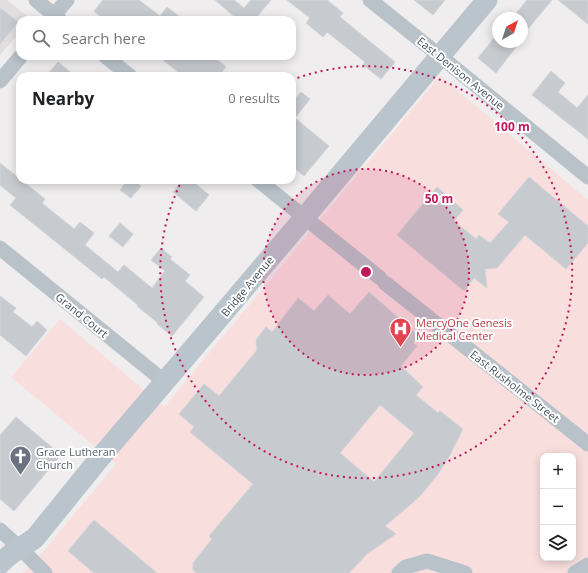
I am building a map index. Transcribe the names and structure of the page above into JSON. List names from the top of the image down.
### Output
{
  "streets": {
    "street": [
      "East Denison Avenue",
      "Bridge Avenue",
      "Grand Court",
      "East Rusholme Street"
    ]
  },
  "crossings": [
    ["East Denison Avenue", "Bridge Avenue"],
    ["Bridge Avenue", "Grand Court"],
    ["Bridge Avenue", "East Rusholme Street"]
  ],
  "places": {
    "hospital": ["MercyOne Genesis Medical Center"],
    "church": ["Grace Lutheran Church"]
  },
  "north": "top right",
  "page": {
    "search": "Search here",
    "heading": ["Nearby", "0 results"],
    "map_buttons": ["+", "−"]
  },
  "rings": ["100 m", "50 m"]
}
